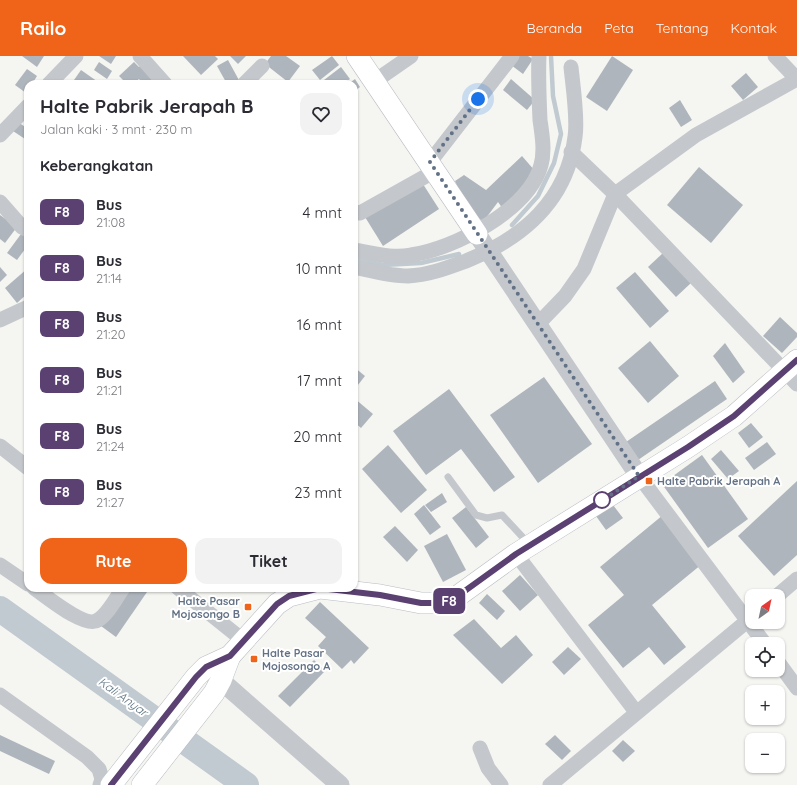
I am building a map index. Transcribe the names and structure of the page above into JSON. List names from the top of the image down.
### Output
{
  "water": ["Kali Anyar"],
  "places": {
    "transit": ["Halte Pabrik Jerapah A", "Halte Pasar Mojosongo B", "Halte Pasar Mojosongo A"]
  },
  "lines": ["bus line F8"],
  "north": "top right",
  "page": {
    "header": "Railo",
    "nav": [
      "Beranda",
      "Peta",
      "Tentang",
      "Kontak"
    ],
    "on_map": "F8",
    "heading": [
      ["Halte Pabrik Jerapah B", "Jalan kaki · 3 mnt · 230 m"],
      "Keberangkatan"
    ],
    "list": [
      {
        "mark": "F8",
        "name": "Bus",
        "note": "21:08",
        "value": "4 mnt"
      },
      {
        "mark": "F8",
        "name": "Bus",
        "note": "21:14",
        "value": "10 mnt"
      },
      {
        "mark": "F8",
        "name": "Bus",
        "note": "21:20",
        "value": "16 mnt"
      },
      {
        "mark": "F8",
        "name": "Bus",
        "note": "21:21",
        "value": "17 mnt"
      },
      {
        "mark": "F8",
        "name": "Bus",
        "note": "21:24",
        "value": "20 mnt"
      },
      {
        "mark": "F8",
        "name": "Bus",
        "note": "21:27",
        "value": "23 mnt"
      }
    ],
    "buttons": ["Rute", "Tiket"],
    "map_buttons": ["+", "−"]
  }
}
